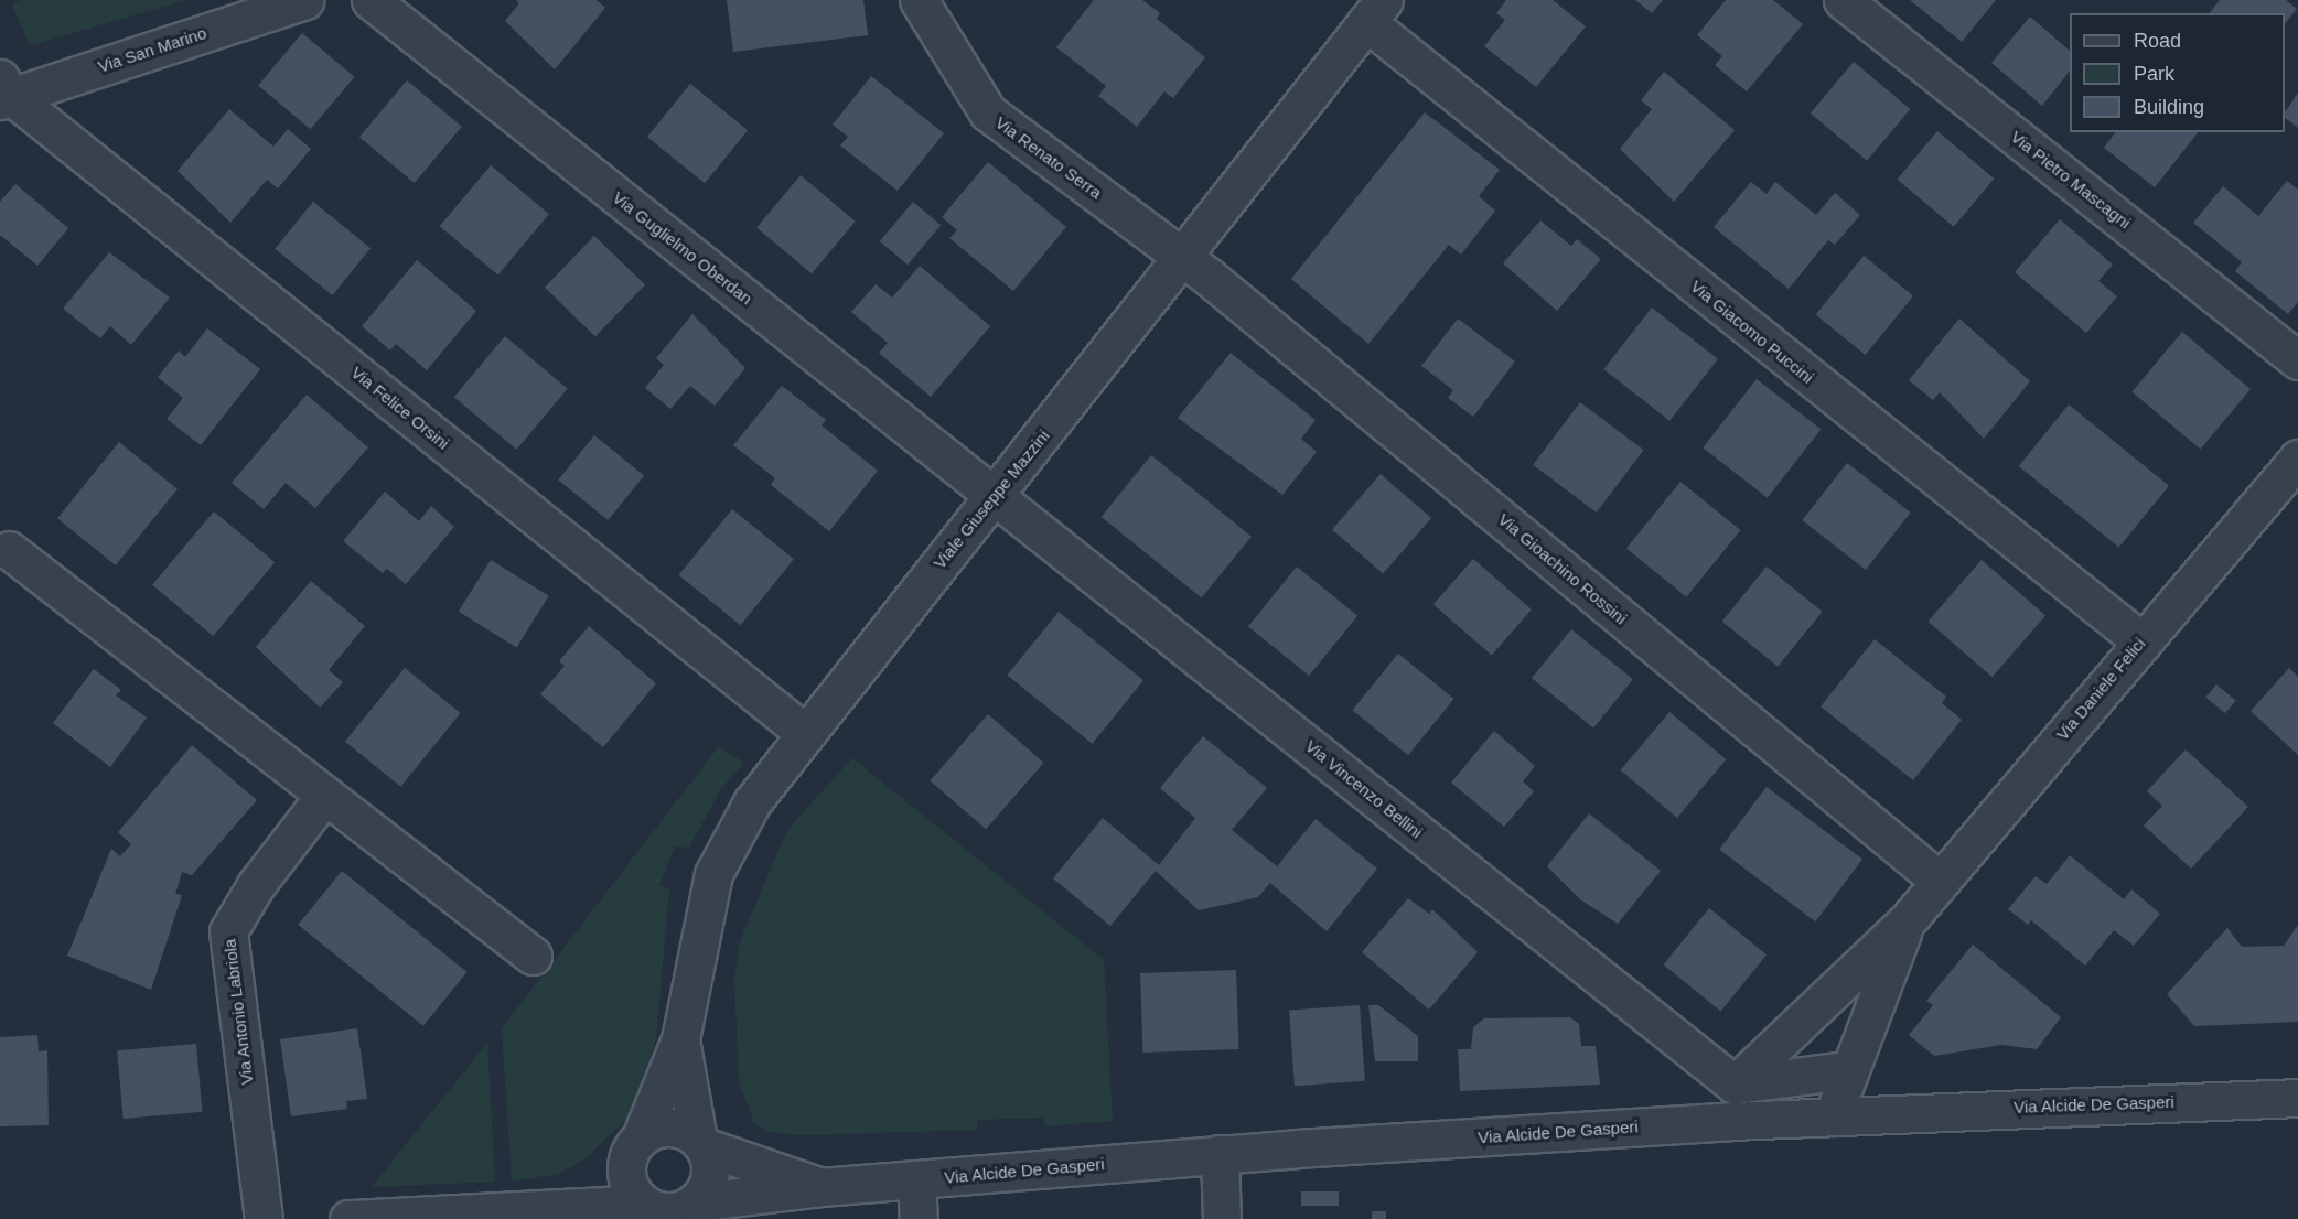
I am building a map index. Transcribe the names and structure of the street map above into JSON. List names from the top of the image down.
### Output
{
  "streets": {
    "street": [
      "Via San Marino",
      "Via Renato Serra",
      "Via Pietro Mascagni",
      "Via Guglielmo Oberdan",
      "Via Giacomo Puccini",
      "Via Felice Orsini",
      "Viale Giuseppe Mazzini",
      "Via Gioachino Rossini",
      "Via Daniele Felici",
      "Via Vincenzo Bellini",
      "Via Antonio Labriola",
      "Via Alcide De Gasperi"
    ]
  },
  "crossings": [
    ["Via San Marino", "Via Felice Orsini"],
    ["Via Renato Serra", "Viale Giuseppe Mazzini"],
    ["Via Renato Serra", "Via Gioachino Rossini"],
    ["Via Guglielmo Oberdan", "Viale Giuseppe Mazzini"],
    ["Via Guglielmo Oberdan", "Via Vincenzo Bellini"],
    ["Via Giacomo Puccini", "Viale Giuseppe Mazzini"],
    ["Via Giacomo Puccini", "Via Daniele Felici"],
    ["Via Felice Orsini", "Viale Giuseppe Mazzini"],
    ["Viale Giuseppe Mazzini", "Via Gioachino Rossini"],
    ["Viale Giuseppe Mazzini", "Via Vincenzo Bellini"],
    ["Viale Giuseppe Mazzini", "Via Alcide De Gasperi"],
    ["Via Gioachino Rossini", "Via Daniele Felici"],
    ["Via Daniele Felici", "Via Vincenzo Bellini"],
    ["Via Daniele Felici", "Via Alcide De Gasperi"]
  ],
  "legend": ["Road", "Park", "Building"]
}
